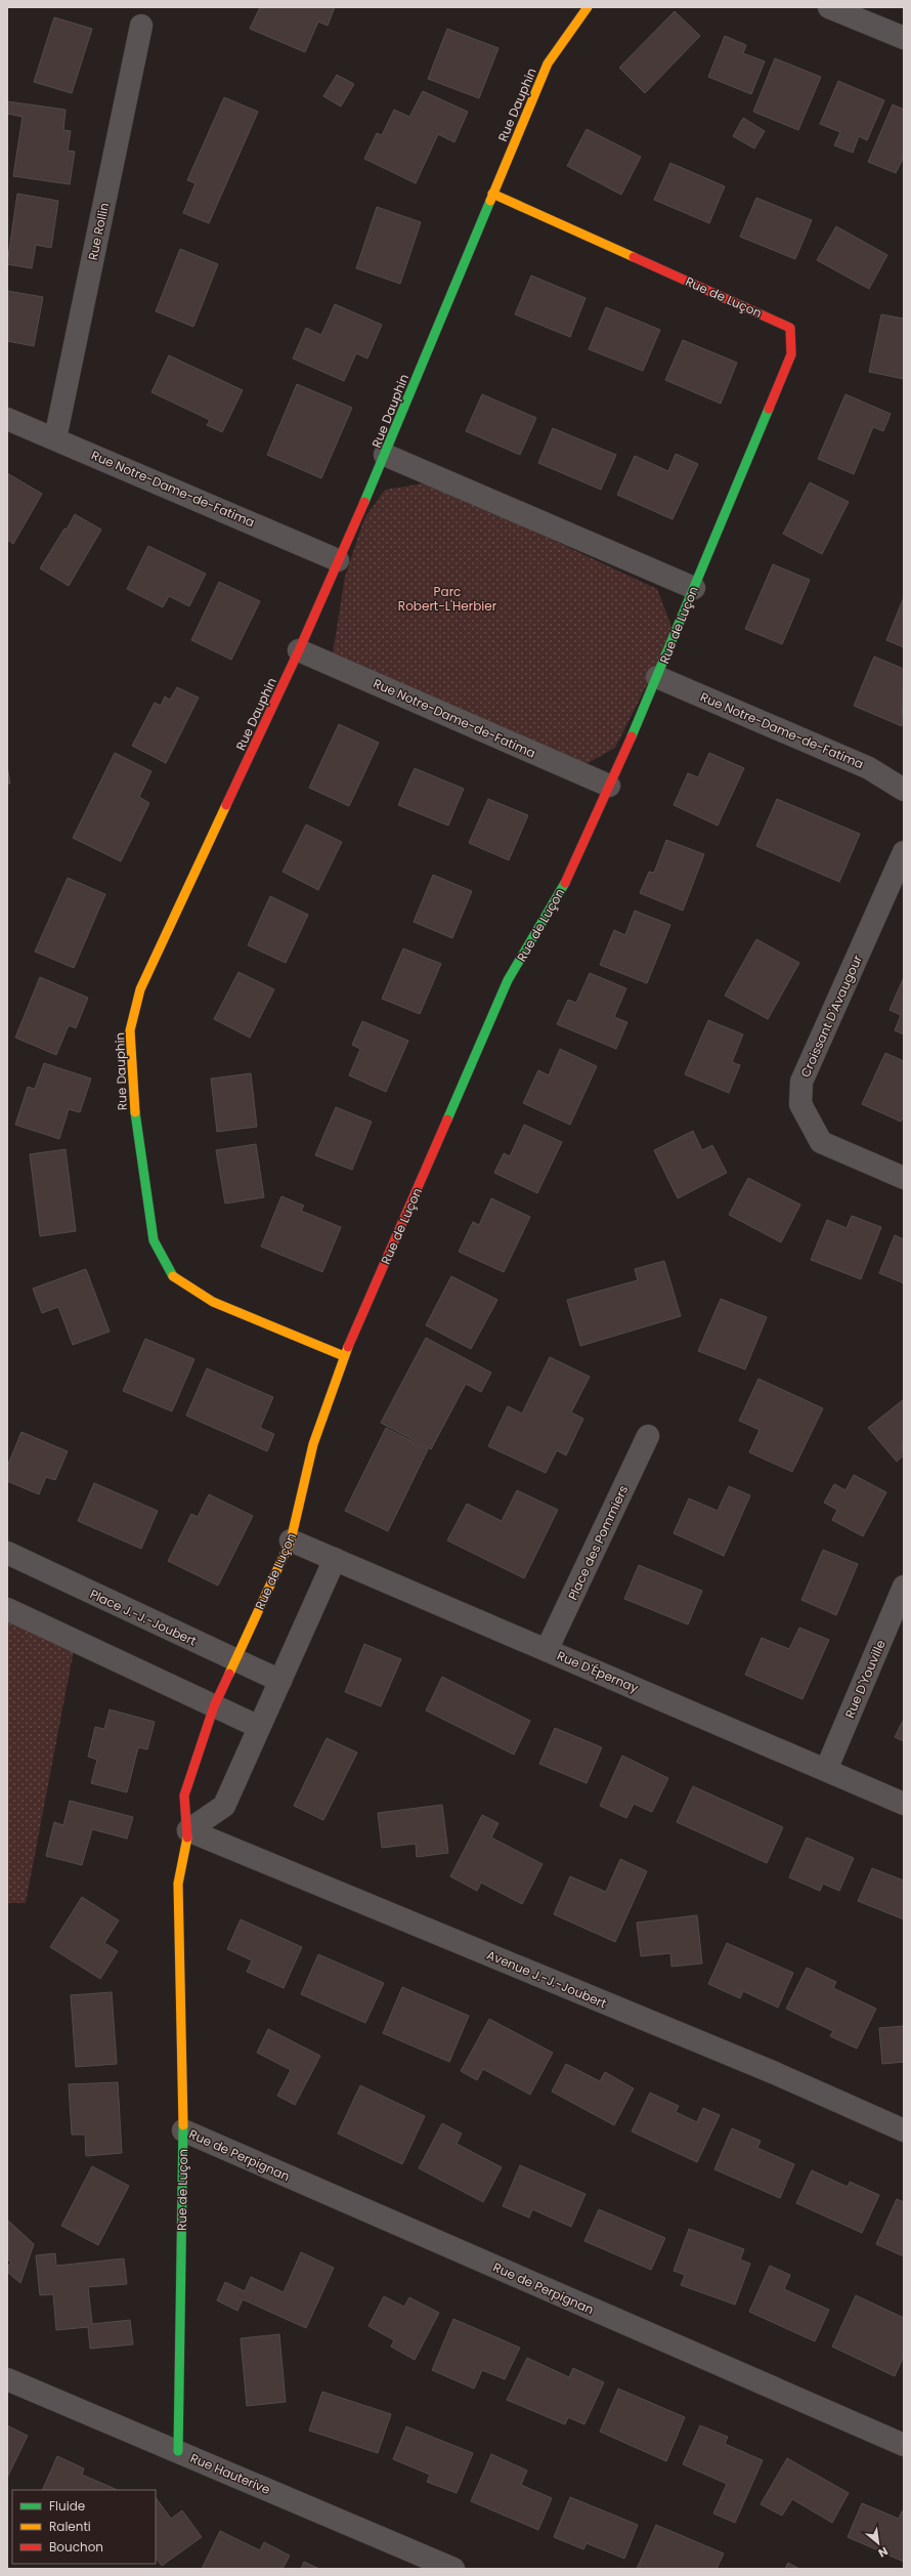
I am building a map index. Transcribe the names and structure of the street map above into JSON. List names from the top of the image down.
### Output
{
  "streets": {
    "street": [
      "Rue Dauphin",
      "Rue Rollin",
      "Rue de Luçon",
      "Rue Notre-Dame-de-Fatima",
      "Croissant D'Avaugour",
      "Place des Pommiers",
      "Place J.-J.-Joubert",
      "Rue D'Épernay",
      "Rue D'Youville",
      "Avenue J.-J.-Joubert",
      "Rue de Perpignan",
      "Rue Hauterive"
    ]
  },
  "crossings": [
    ["Rue Dauphin", "Rue de Luçon"],
    ["Rue Dauphin", "Rue Notre-Dame-de-Fatima"],
    ["Rue Rollin", "Rue Notre-Dame-de-Fatima"],
    ["Rue de Luçon", "Rue Notre-Dame-de-Fatima"],
    ["Rue de Luçon", "Place J.-J.-Joubert"],
    ["Rue de Luçon", "Rue D'Épernay"],
    ["Rue de Luçon", "Avenue J.-J.-Joubert"],
    ["Rue de Luçon", "Rue de Perpignan"],
    ["Rue de Luçon", "Rue Hauterive"],
    ["Place des Pommiers", "Rue D'Épernay"],
    ["Rue D'Épernay", "Rue D'Youville"]
  ],
  "parks": ["Parc Robert-L'Herbier"],
  "legend": ["Fluide", "Ralenti", "Bouchon"],
  "north": "bottom right"
}
